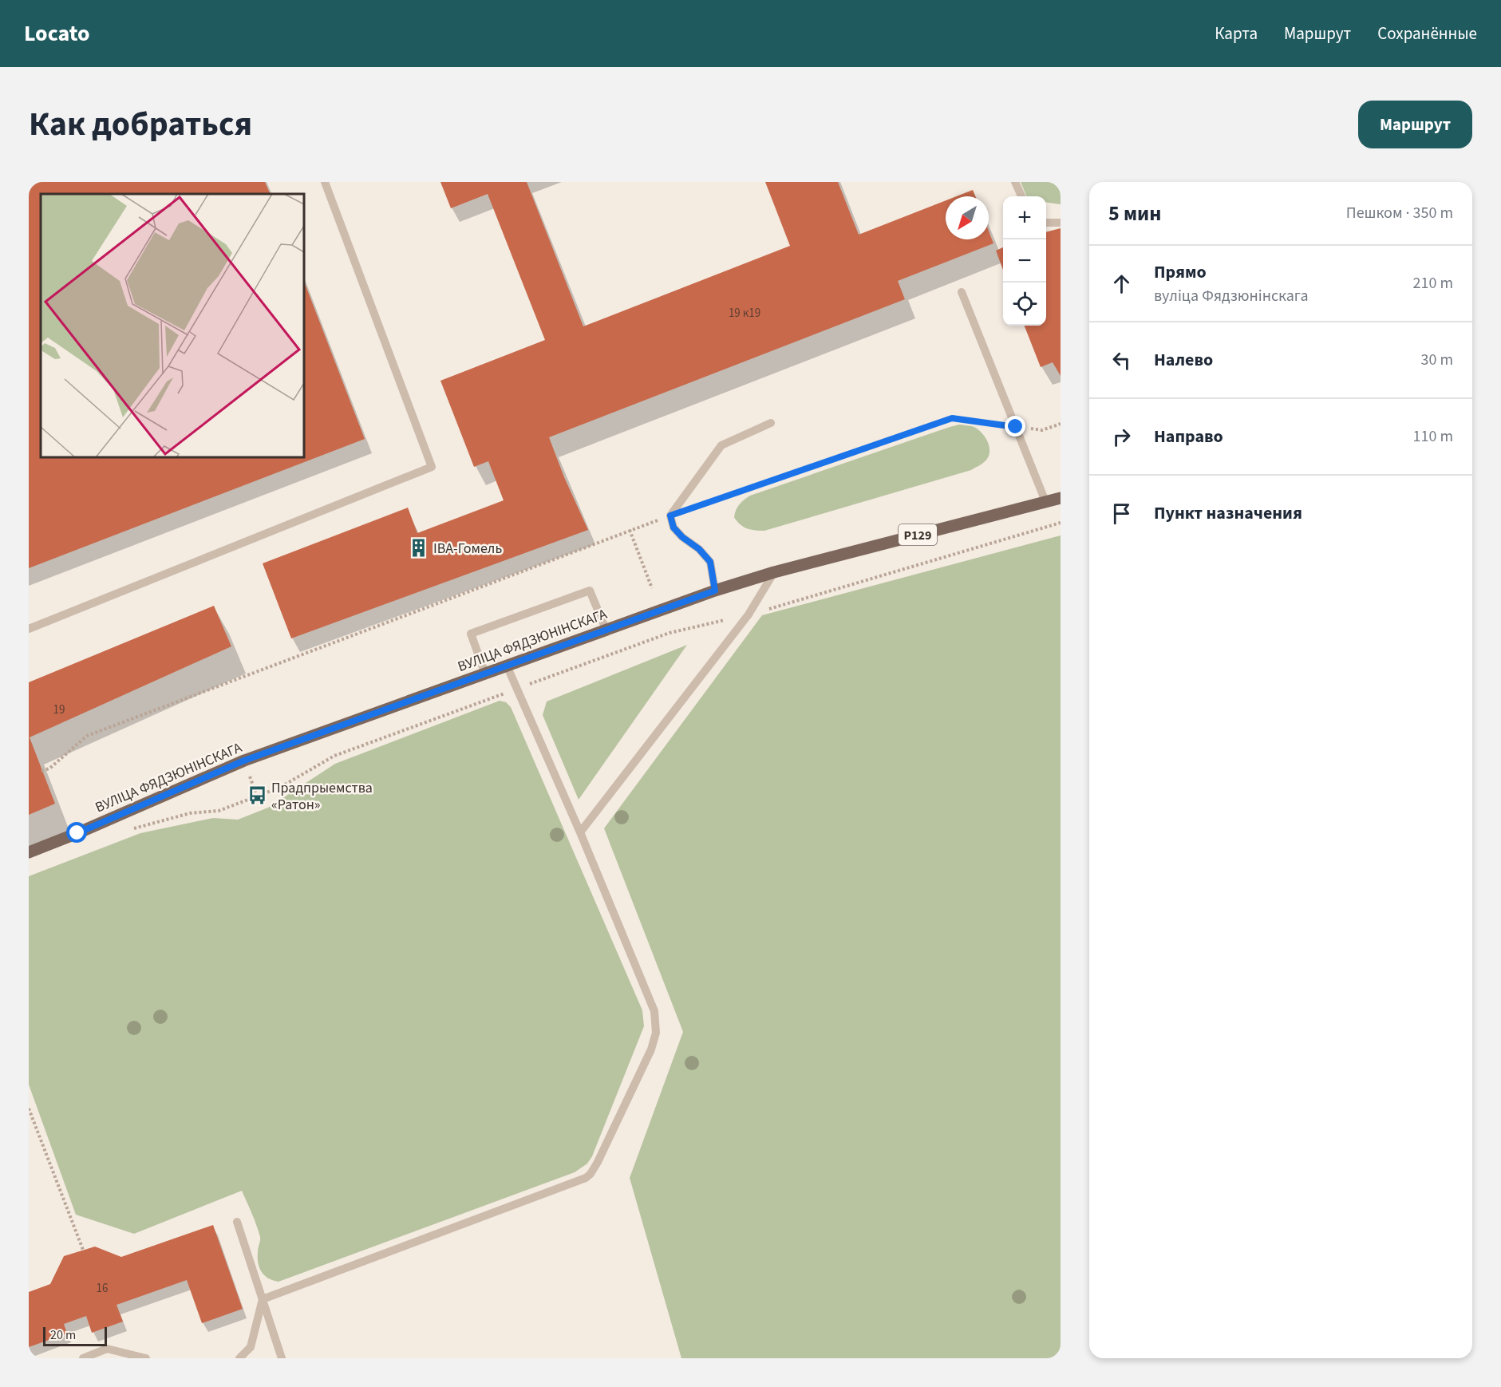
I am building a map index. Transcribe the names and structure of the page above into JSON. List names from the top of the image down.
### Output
{
  "streets": {
    "main road": ["Р129", "ВУЛІЦА ФЯДЗЮНІНСКАГА"]
  },
  "places": {
    "building": ["IBA-Гомель"],
    "bus stop": ["Прадпрыемства «Ратон»"]
  },
  "house_numbers": ["19 к19", "19", "16"],
  "scale_bar": "20 m",
  "north": "bottom left",
  "page": {
    "header": "Locato",
    "nav": ["Карта", "Маршрут", "Сохранённые"],
    "title": "Как добраться",
    "buttons": "Маршрут",
    "heading": ["5 мин", "Пешком · 350 m"],
    "map_buttons": ["+", "−"],
    "list": [
      ["Прямо", "вуліца Фядзюнінскага", "210 m"],
      ["Налево", "30 m"],
      ["Направо", "110 m"],
      "Пункт назначения"
    ],
    "scale": "20 m"
  }
}
